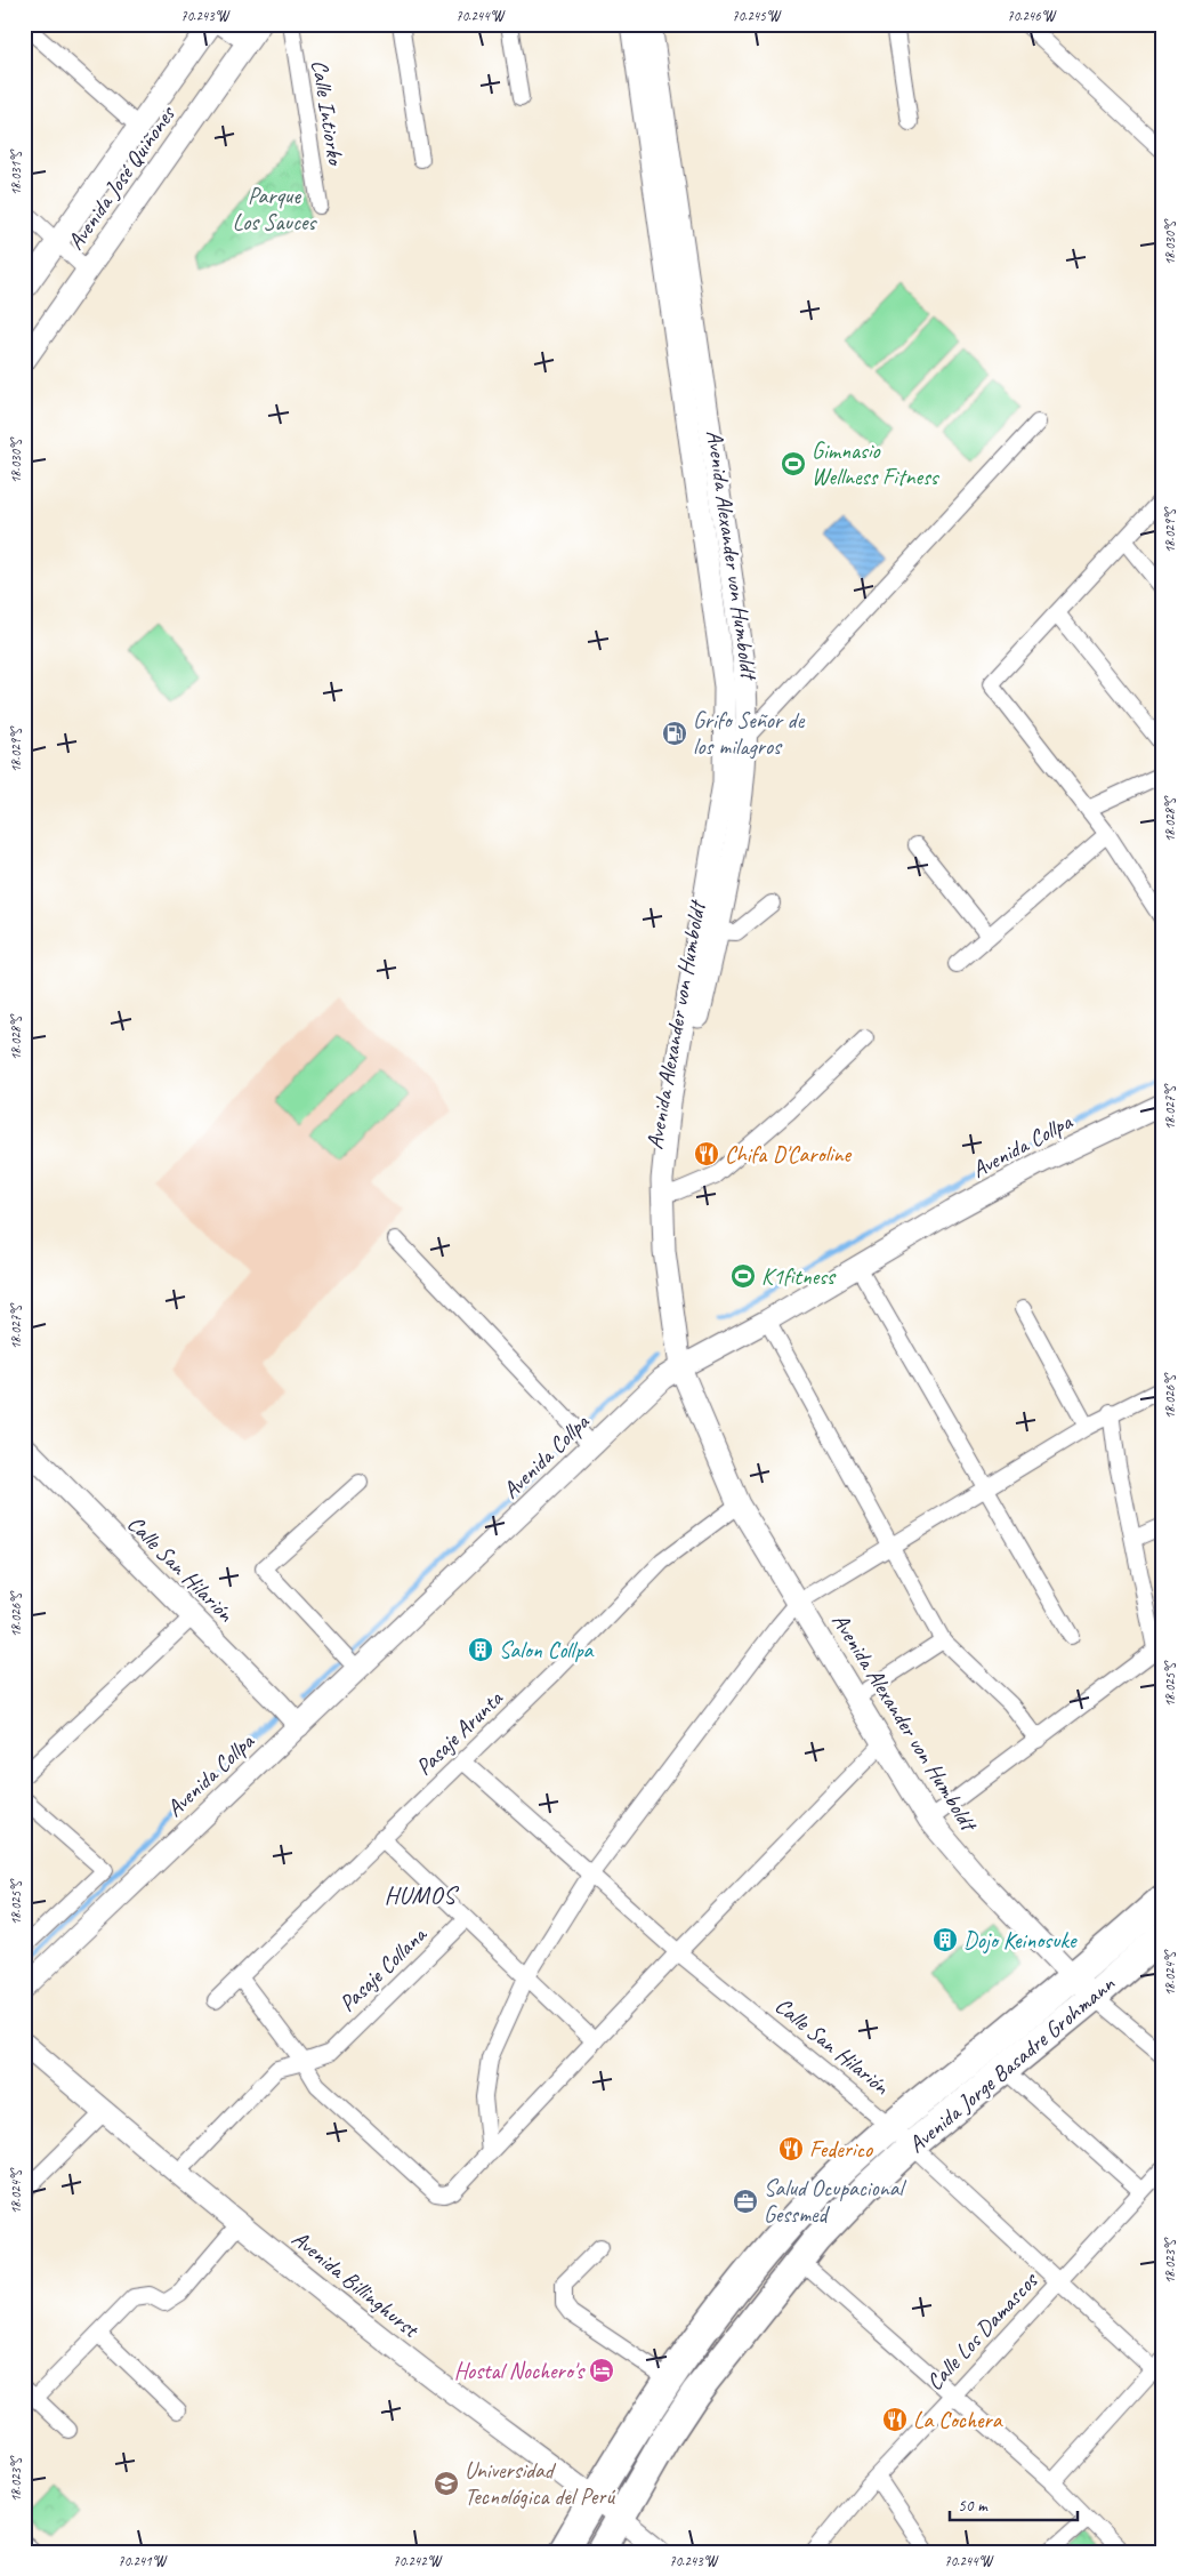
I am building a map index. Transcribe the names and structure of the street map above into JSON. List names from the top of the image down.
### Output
{
  "streets": {
    "highway": ["Avenida Jorge Basadre Grohmann"],
    "main road": [
      "Avenida José Quiñones",
      "Avenida Alexander von Humboldt",
      "Avenida Collpa",
      "Calle San Hilarión",
      "Avenida Billinghurst"
    ],
    "street": [
      "Calle Intiorko",
      "Pasaje Arunta",
      "Pasaje Collana",
      "Calle Los Damascos"
    ]
  },
  "crossings": [
    ["Avenida Alexander von Humboldt", "Avenida Collpa"],
    ["Avenida Alexander von Humboldt", "Pasaje Arunta"],
    ["Avenida Alexander von Humboldt", "Avenida Jorge Basadre Grohmann"],
    ["Avenida Collpa", "Calle San Hilarión"],
    ["Calle San Hilarión", "Pasaje Arunta"],
    ["Calle San Hilarión", "Avenida Jorge Basadre Grohmann"],
    ["Calle San Hilarión", "Calle Los Damascos"],
    ["Avenida Jorge Basadre Grohmann", "Avenida Billinghurst"]
  ],
  "districts": ["HUMOS"],
  "parks": ["Parque Los Sauces"],
  "places": {
    "sports": ["Gimnasio Wellness Fitness", "K1fitness"],
    "fuel station": ["Grifo Señor de los milagros"],
    "restaurant": ["Chifa D'Caroline", "Federico", "La Cochera"],
    "building": ["Salon Collpa", "Dojo Keinosuke"],
    "office": ["Salud Ocupacional Gessmed"],
    "hotel": ["Hostal Nochero's"],
    "school or university": ["Universidad Tecnológica del Perú"]
  },
  "scale_bar": "50 m",
  "coordinates": [
    "70.243°W",
    "70.244°W",
    "70.245°W",
    "70.246°W",
    "18.031°S",
    "18.030°S",
    "18.029°S",
    "18.028°S",
    "18.027°S",
    "18.026°S",
    "18.025°S",
    "18.024°S",
    "18.023°S",
    "70.241°W",
    "70.242°W"
  ]
}
